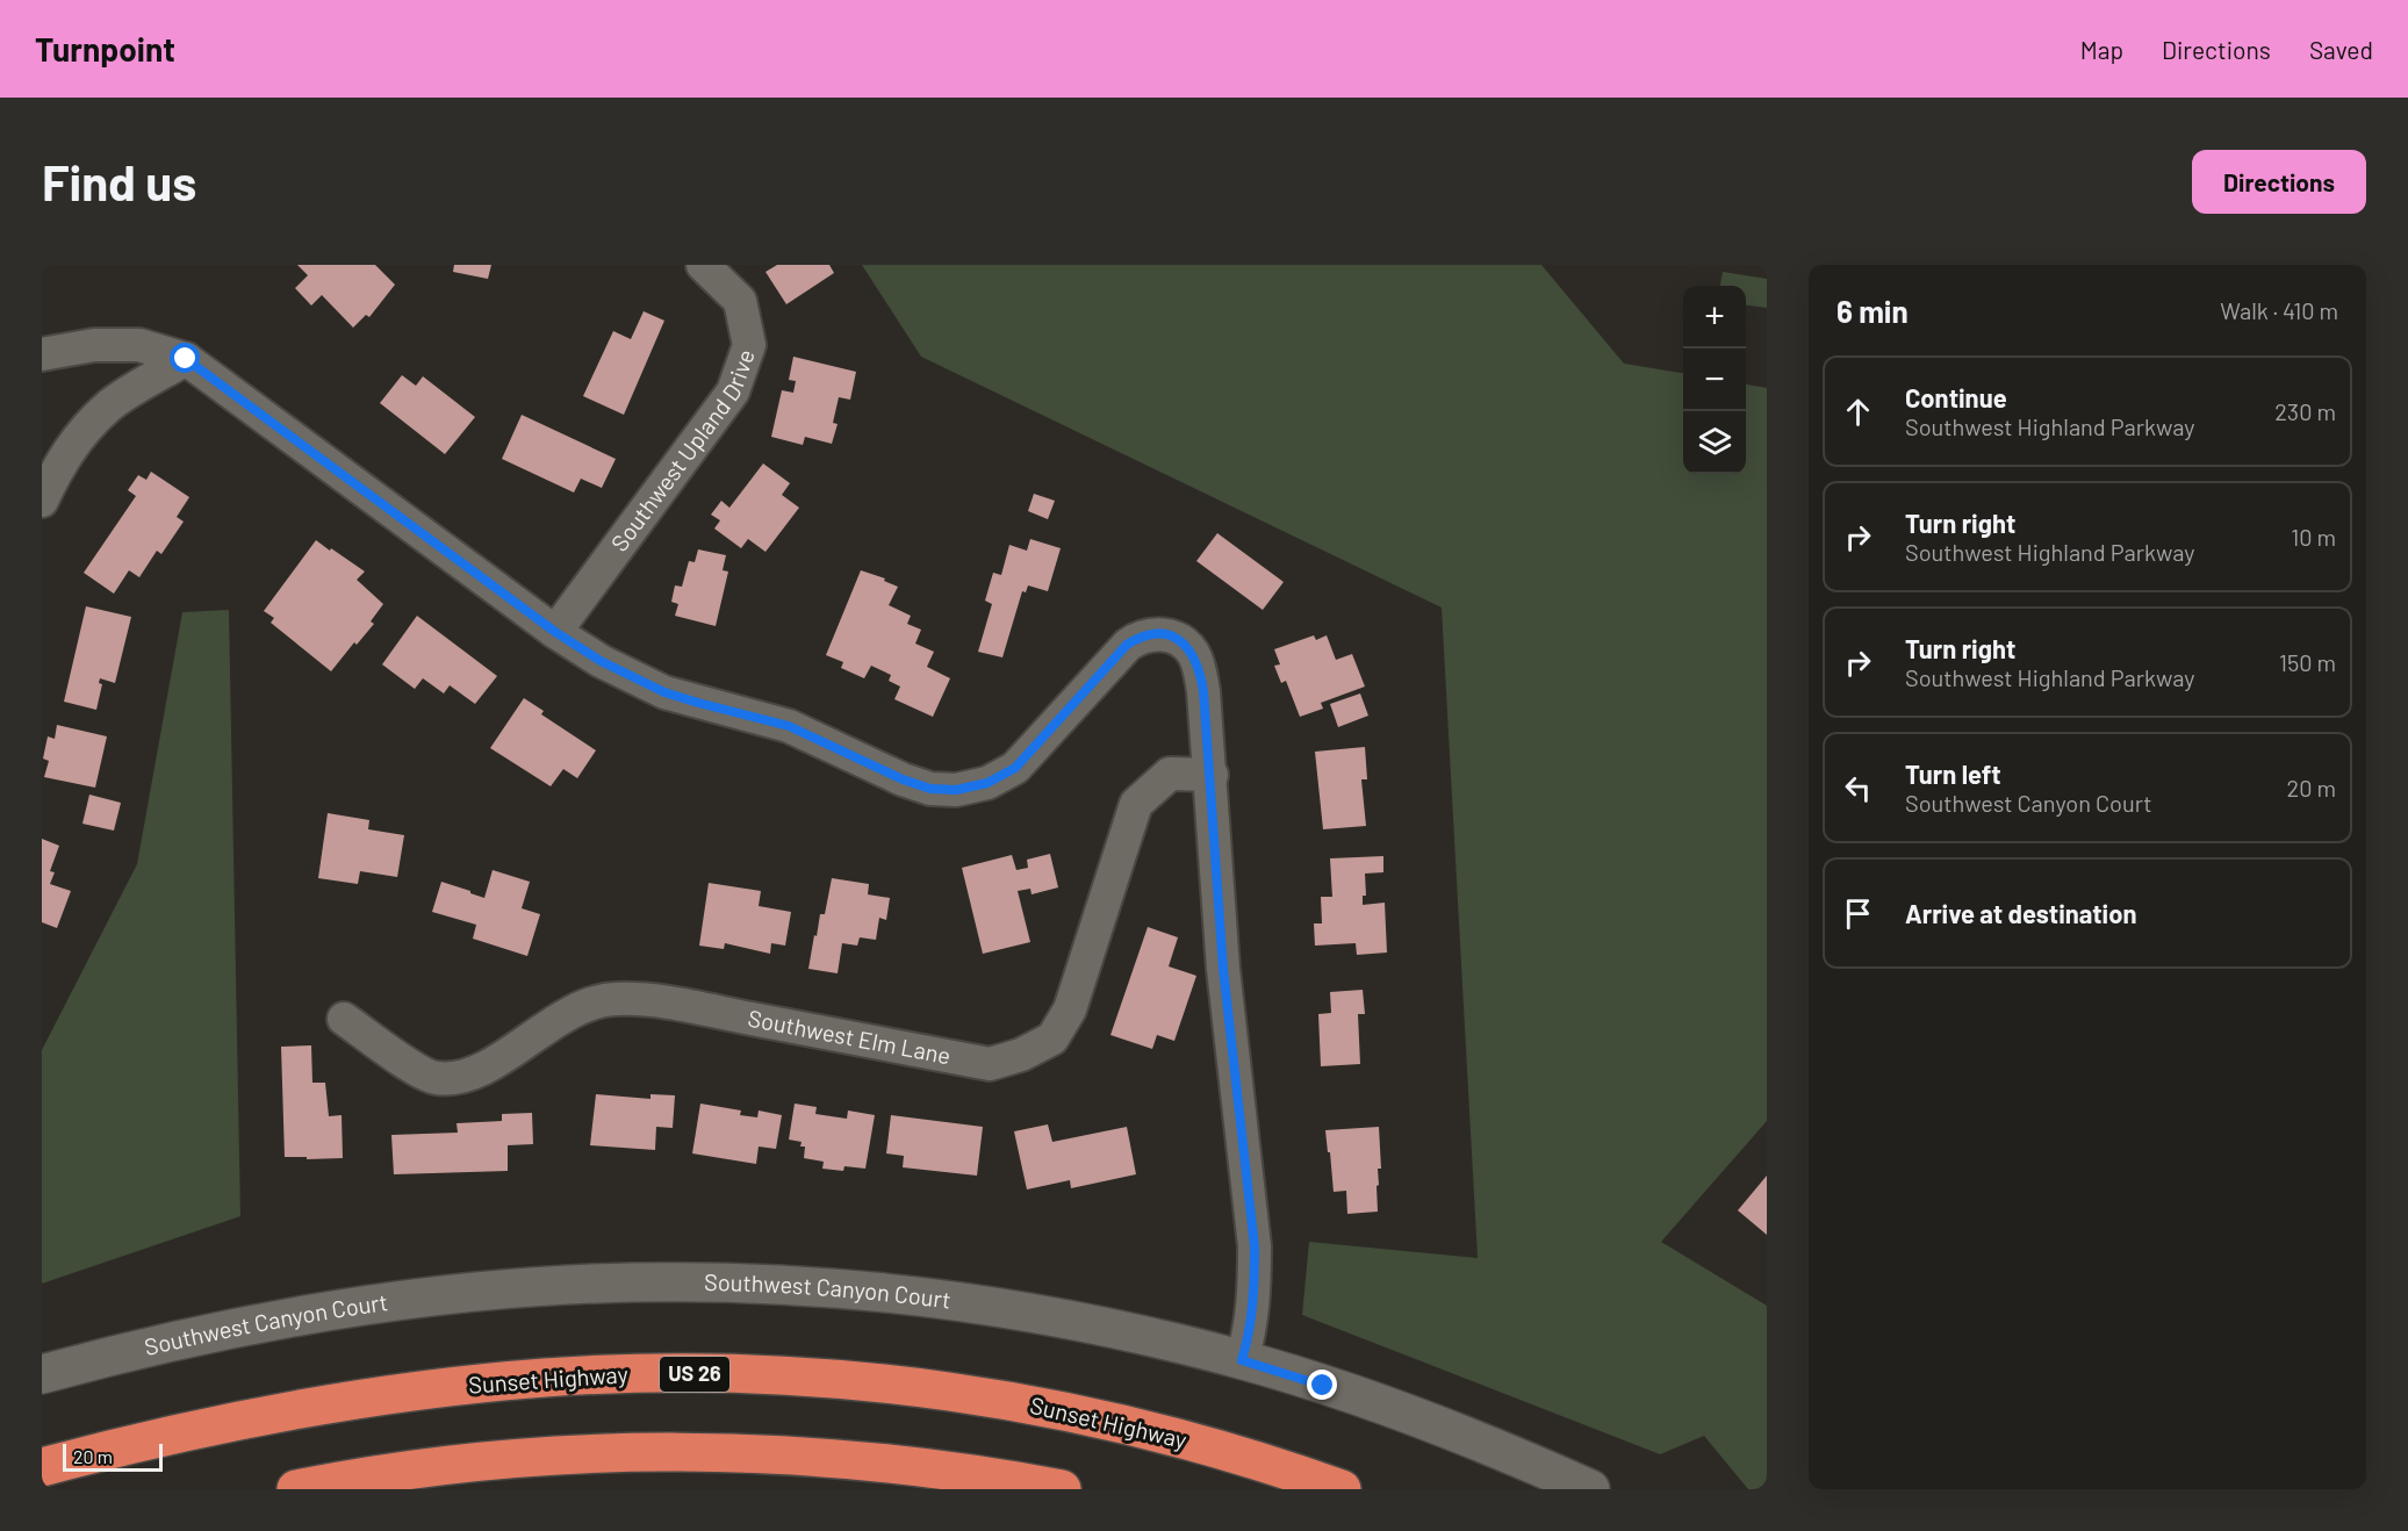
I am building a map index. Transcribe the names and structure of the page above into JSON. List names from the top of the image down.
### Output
{
  "streets": {
    "highway": ["US 26", "Sunset Highway"],
    "street": ["Southwest Upland Drive", "Southwest Elm Lane", "Southwest Canyon Court"]
  },
  "scale_bar": "20 m",
  "page": {
    "header": "Turnpoint",
    "nav": ["Map", "Directions", "Saved"],
    "buttons": "Directions",
    "title": "Find us",
    "heading": ["6 min", "Walk · 410 m"],
    "map_buttons": ["+", "−"],
    "list": [
      ["Continue", "Southwest Highland Parkway", "230 m"],
      ["Turn right", "Southwest Highland Parkway", "10 m"],
      ["Turn right", "Southwest Highland Parkway", "150 m"],
      ["Turn left", "Southwest Canyon Court", "20 m"],
      "Arrive at destination"
    ],
    "scale": "20 m"
  }
}
